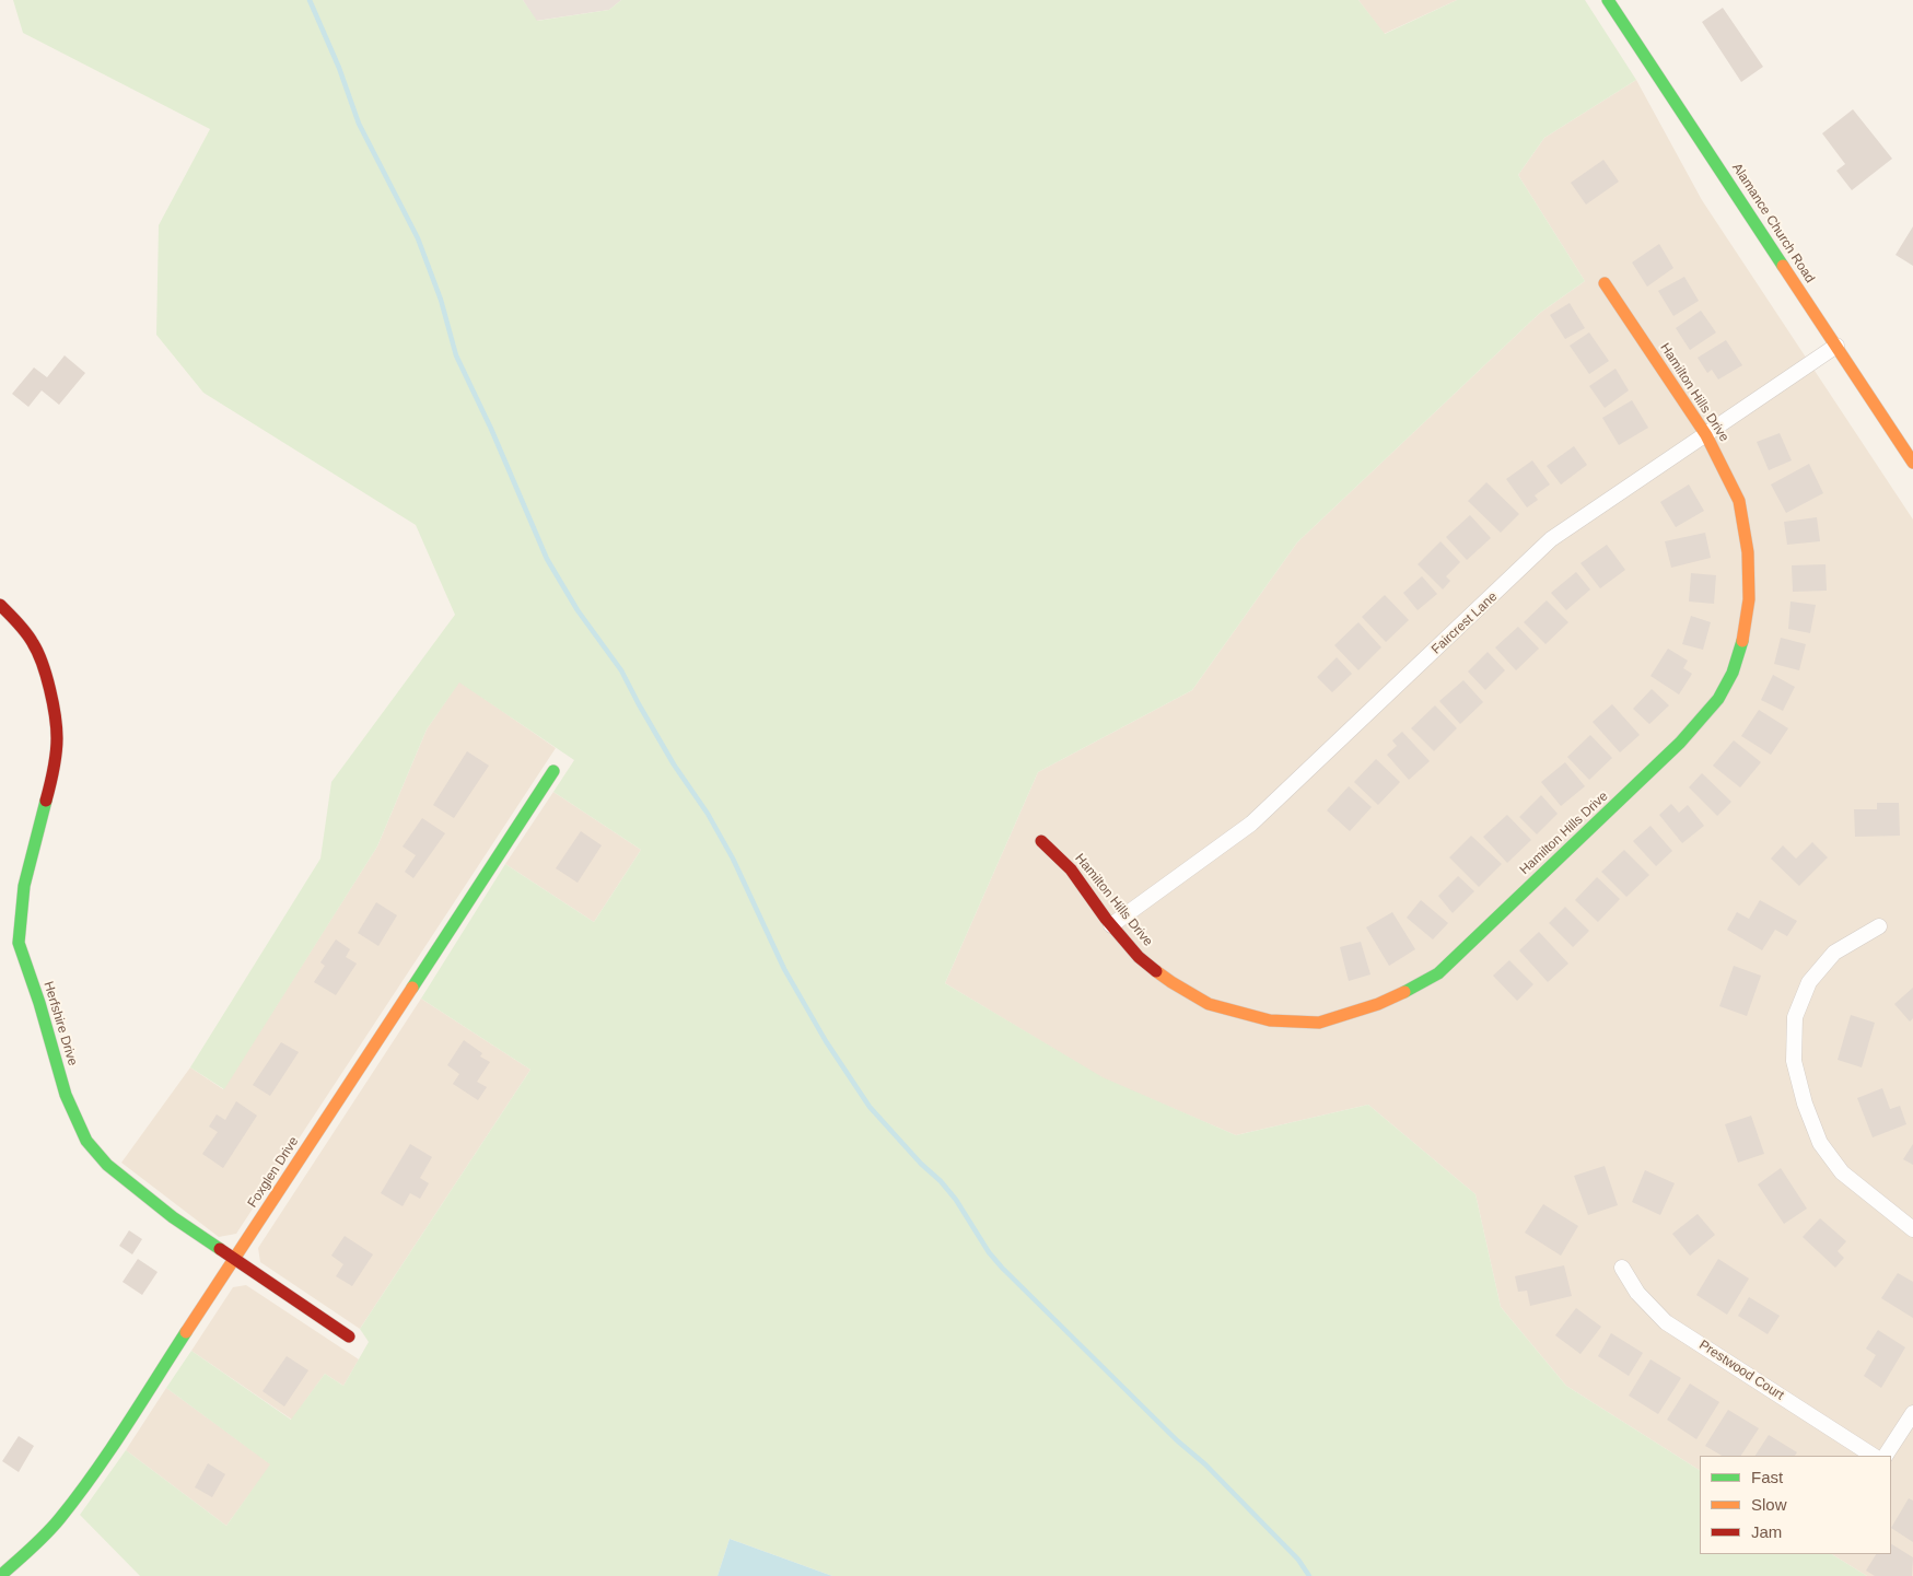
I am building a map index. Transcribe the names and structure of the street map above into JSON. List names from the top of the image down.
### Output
{
  "streets": {
    "street": [
      "Alamance Church Road",
      "Hamilton Hills Drive",
      "Faircrest Lane",
      "Herfshire Drive",
      "Foxglen Drive",
      "Prestwood Court"
    ]
  },
  "crossings": [
    ["Alamance Church Road", "Faircrest Lane"],
    ["Hamilton Hills Drive", "Faircrest Lane"],
    ["Herfshire Drive", "Foxglen Drive"]
  ],
  "legend": ["Fast", "Slow", "Jam"]
}
